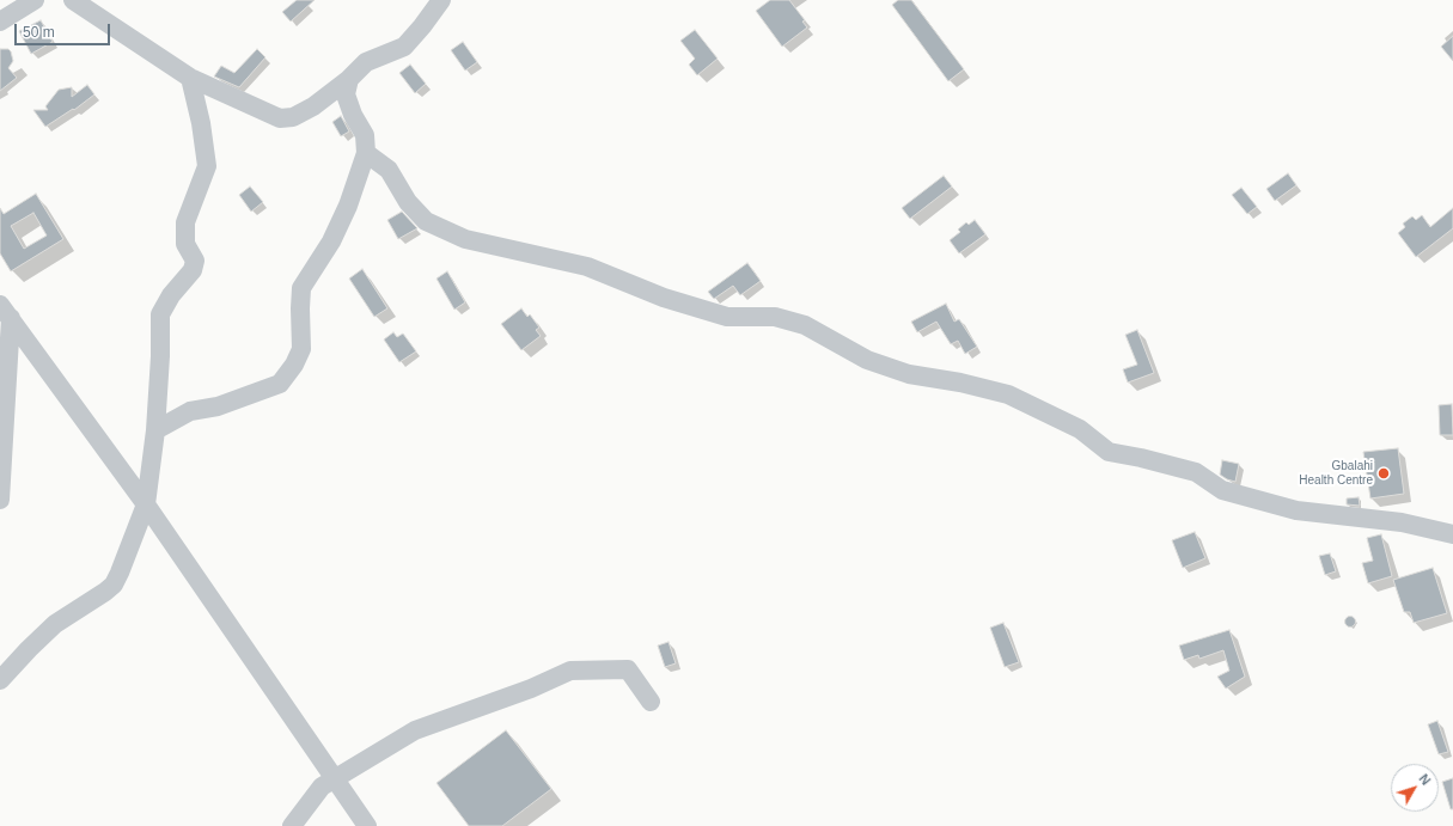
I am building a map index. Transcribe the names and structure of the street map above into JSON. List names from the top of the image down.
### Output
{
  "places": ["Gbalahi Health Centre"],
  "scale_bar": "50 m",
  "north": "top right"
}
